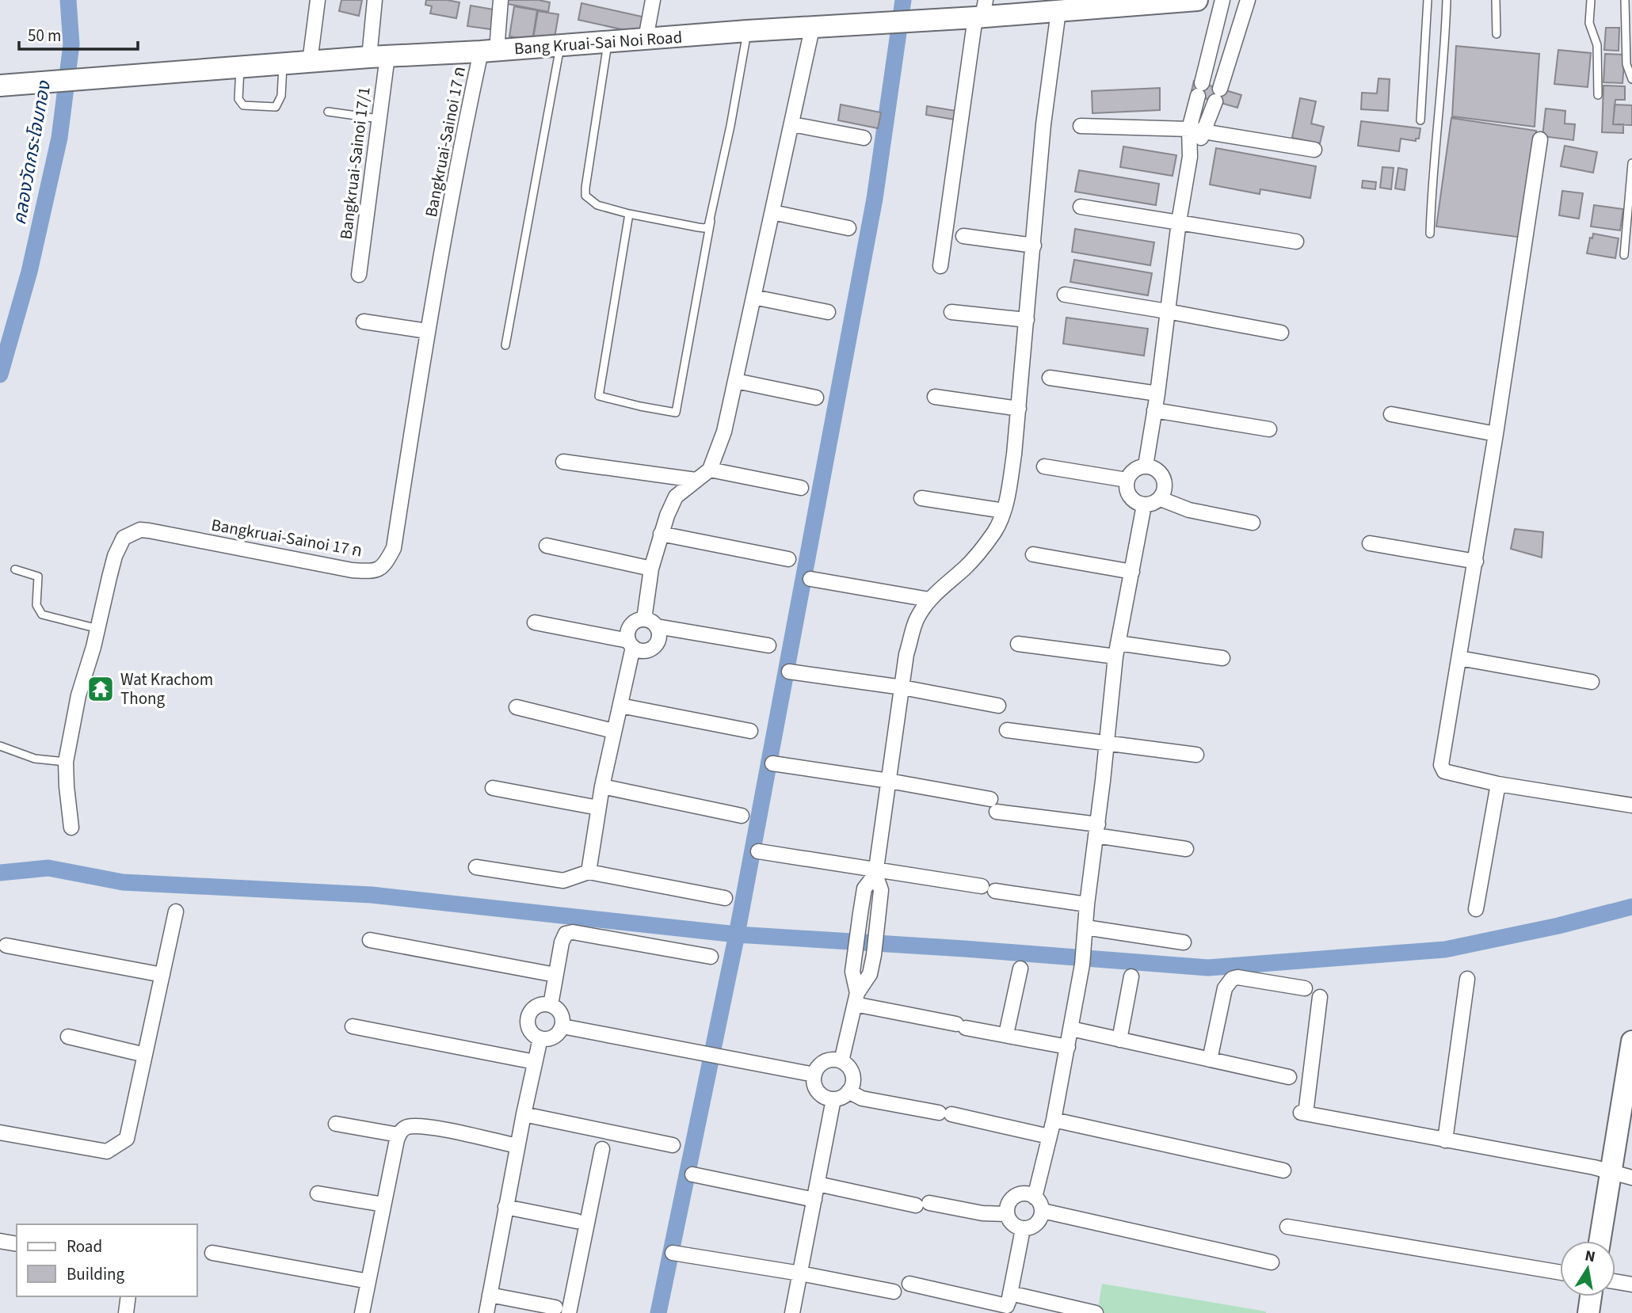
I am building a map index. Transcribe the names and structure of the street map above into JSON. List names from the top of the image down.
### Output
{
  "streets": {
    "main road": ["Bang Kruai-Sai Noi Road"],
    "street": ["Bangkruai-Sainoi 17 ก", "Bangkruai-Sainoi 17/1"]
  },
  "crossings": [
    ["Bang Kruai-Sai Noi Road", "Bangkruai-Sainoi 17 ก"],
    ["Bang Kruai-Sai Noi Road", "Bangkruai-Sainoi 17/1"]
  ],
  "water": ["คลองวัดกระโจมทอง"],
  "places": {
    "temple": ["Wat Krachom Thong"]
  },
  "legend": ["Road", "Building"],
  "scale_bar": "50 m",
  "north": "top"
}
